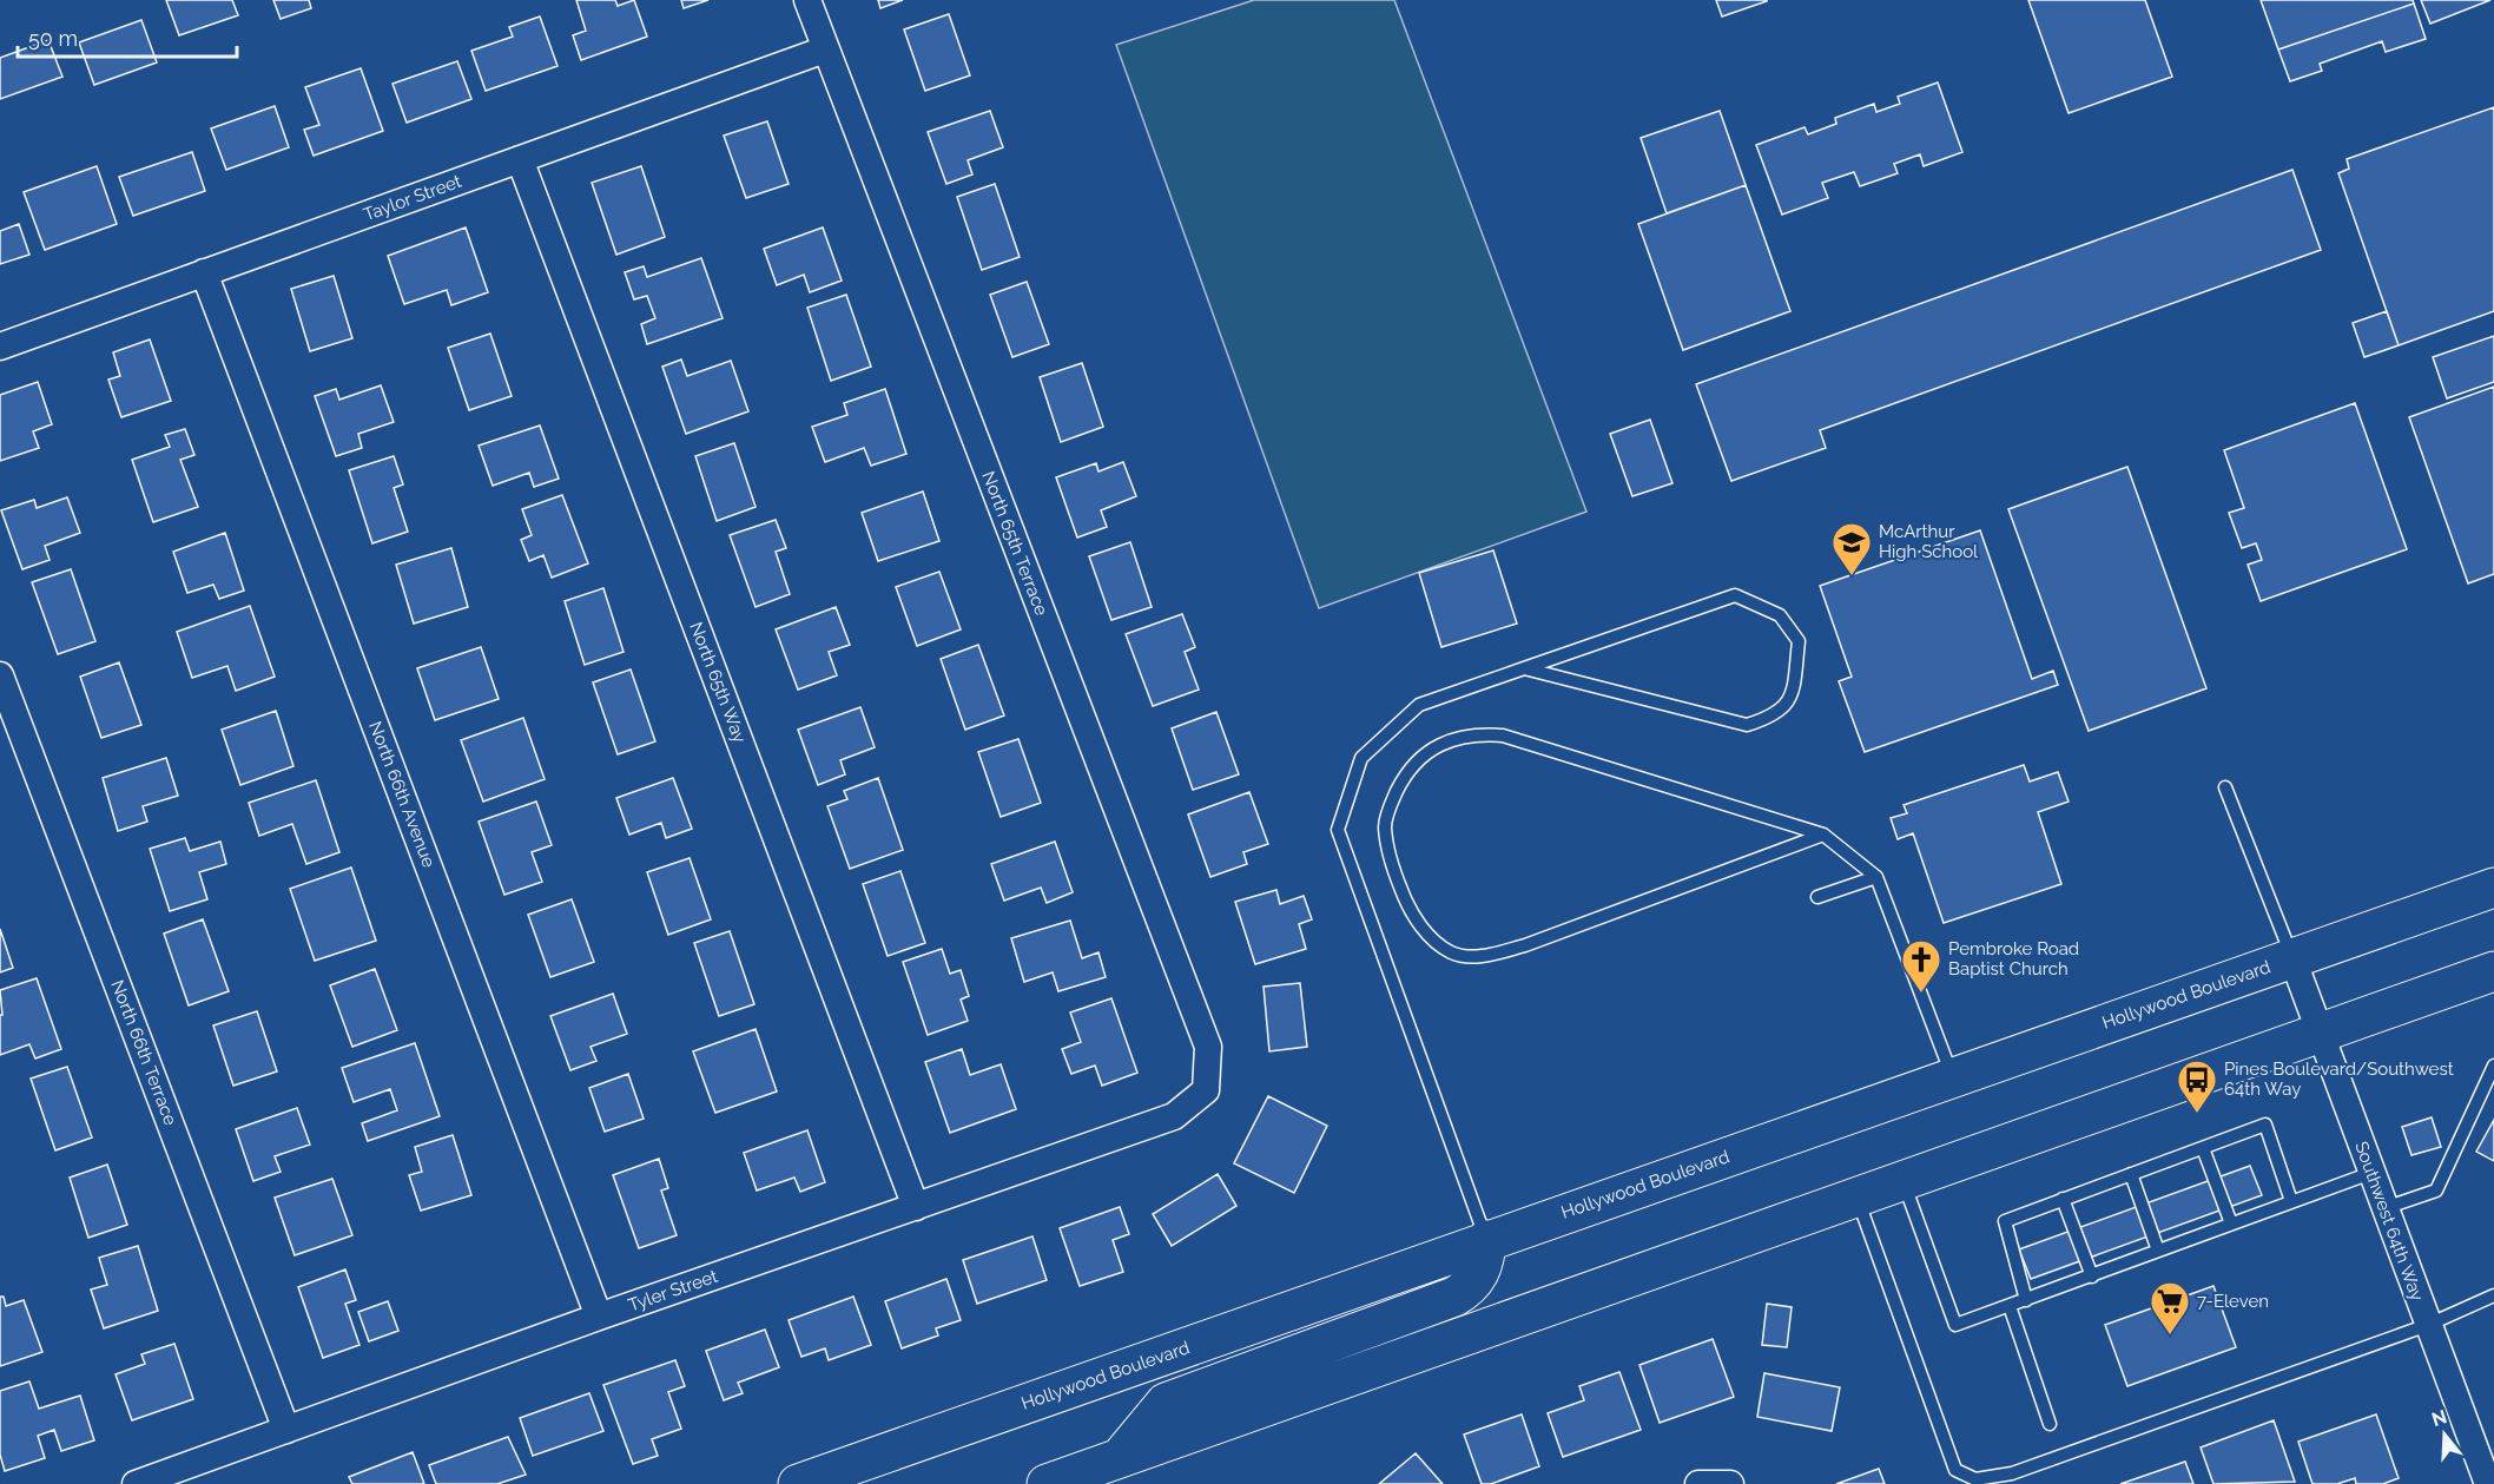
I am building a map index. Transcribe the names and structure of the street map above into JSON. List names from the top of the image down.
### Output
{
  "streets": {
    "highway": ["Hollywood Boulevard"],
    "street": [
      "Taylor Street",
      "North 65th Terrace",
      "North 65th Way",
      "North 66th Avenue",
      "North 66th Terrace",
      "Southwest 64th Way",
      "Tyler Street"
    ]
  },
  "crossings": [
    ["Taylor Street", "North 65th Terrace"],
    ["Taylor Street", "North 65th Way"],
    ["Taylor Street", "North 66th Avenue"],
    ["North 65th Terrace", "Tyler Street"],
    ["North 65th Way", "Tyler Street"],
    ["North 66th Avenue", "Tyler Street"],
    ["Hollywood Boulevard", "Southwest 64th Way"],
    ["North 66th Terrace", "Tyler Street"]
  ],
  "places": {
    "school or university": ["McArthur High School"],
    "church": ["Pembroke Road Baptist Church"],
    "bus stop": ["Pines Boulevard/Southwest 64th Way"],
    "supermarket": ["7-Eleven"]
  },
  "scale_bar": "50 m",
  "north": "top"
}
